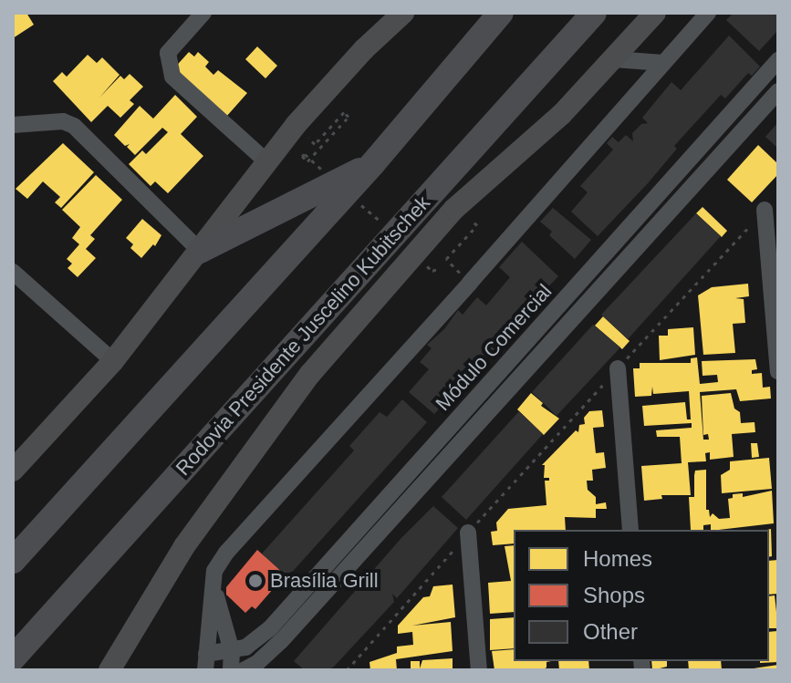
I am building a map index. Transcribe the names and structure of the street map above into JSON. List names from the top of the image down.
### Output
{
  "streets": {
    "highway": ["Rodovia Presidente Juscelino Kubitschek"],
    "street": ["Módulo Comercial"]
  },
  "places": ["Brasília Grill"],
  "legend": ["Homes", "Shops", "Other"]
}
